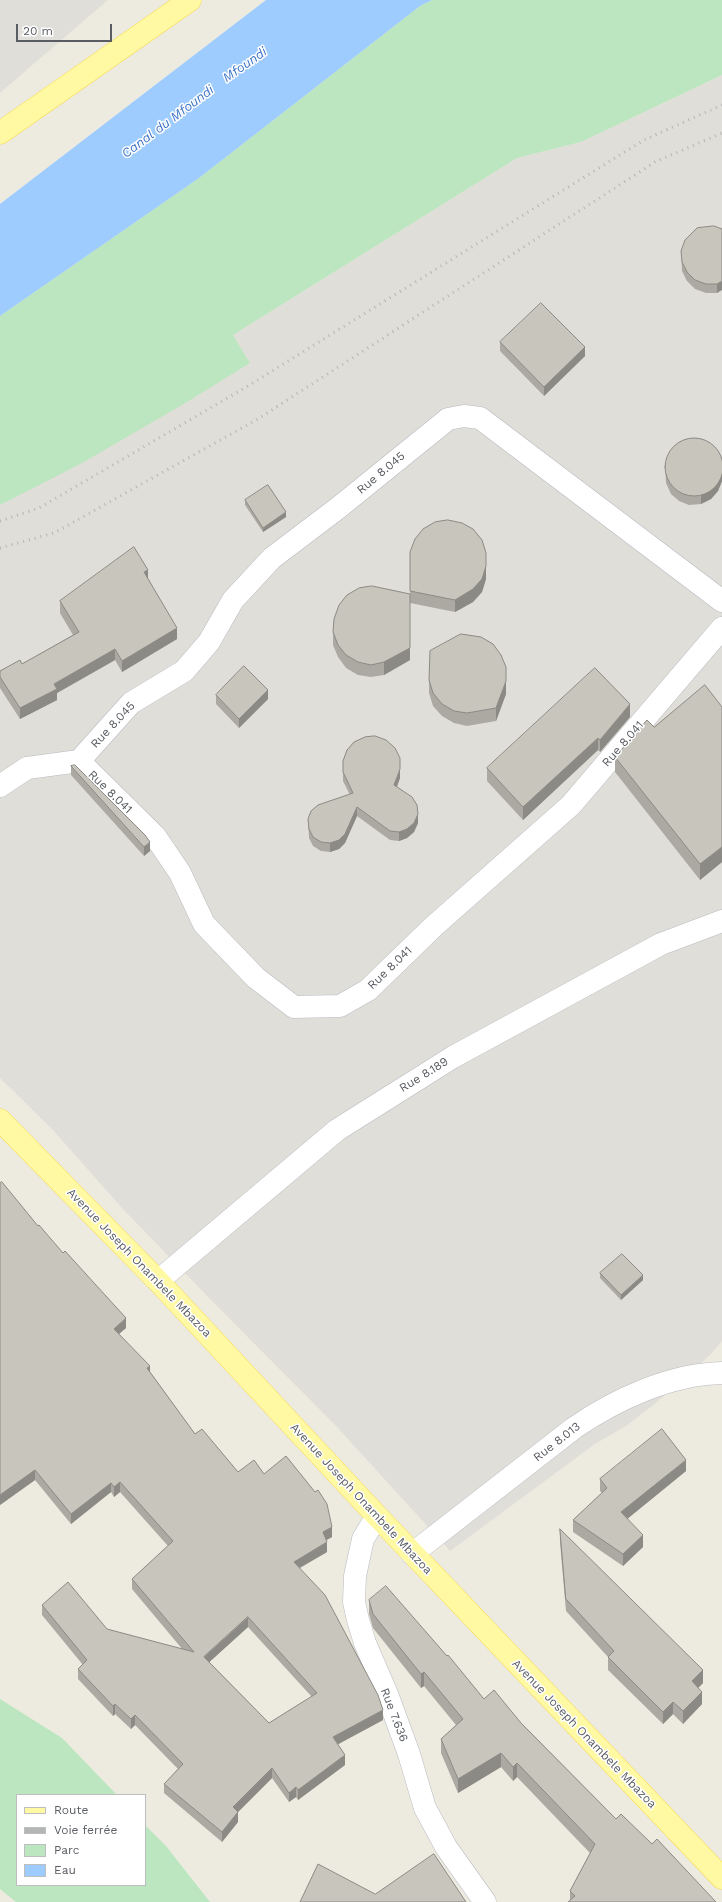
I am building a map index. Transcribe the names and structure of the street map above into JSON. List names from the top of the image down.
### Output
{
  "streets": {
    "main road": ["Avenue Joseph Onambele Mbazoa"],
    "street": [
      "Rue 8.045",
      "Rue 8.041",
      "Rue 8.189",
      "Rue 8.013",
      "Rue 7.636"
    ]
  },
  "crossings": [
    ["Rue 8.045", "Rue 8.041"],
    ["Rue 8.189", "Avenue Joseph Onambele Mbazoa"],
    ["Avenue Joseph Onambele Mbazoa", "Rue 8.013"],
    ["Avenue Joseph Onambele Mbazoa", "Rue 7.636"]
  ],
  "water": ["Mfoundi", "Canal du Mfoundi"],
  "legend": [
    "Route",
    "Voie ferrée",
    "Parc",
    "Eau"
  ],
  "scale_bar": "20 m"
}
